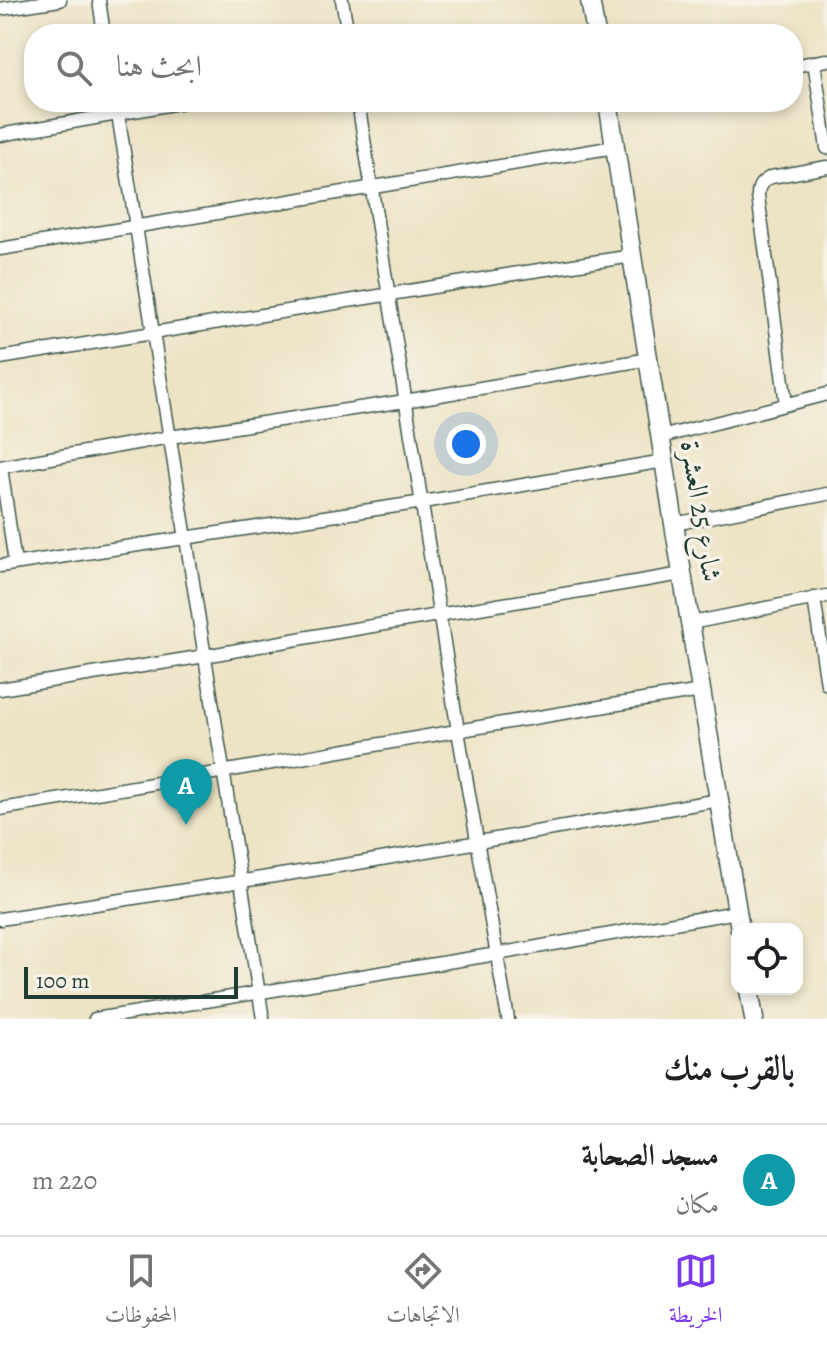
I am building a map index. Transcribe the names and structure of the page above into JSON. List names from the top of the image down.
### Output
{
  "streets": {
    "street": ["شارع 25 العشرة"]
  },
  "scale_bar": "100 m",
  "page": {
    "search": "ابحث هنا",
    "pins": "A",
    "scale": "100 m",
    "heading": "بالقرب منك",
    "list": [
      {
        "mark": "A",
        "name": "مسجد الصحابة",
        "note": "مكان",
        "value": "220 m"
      }
    ],
    "nav": ["الخريطة", "الاتجاهات", "المحفوظات"]
  }
}
